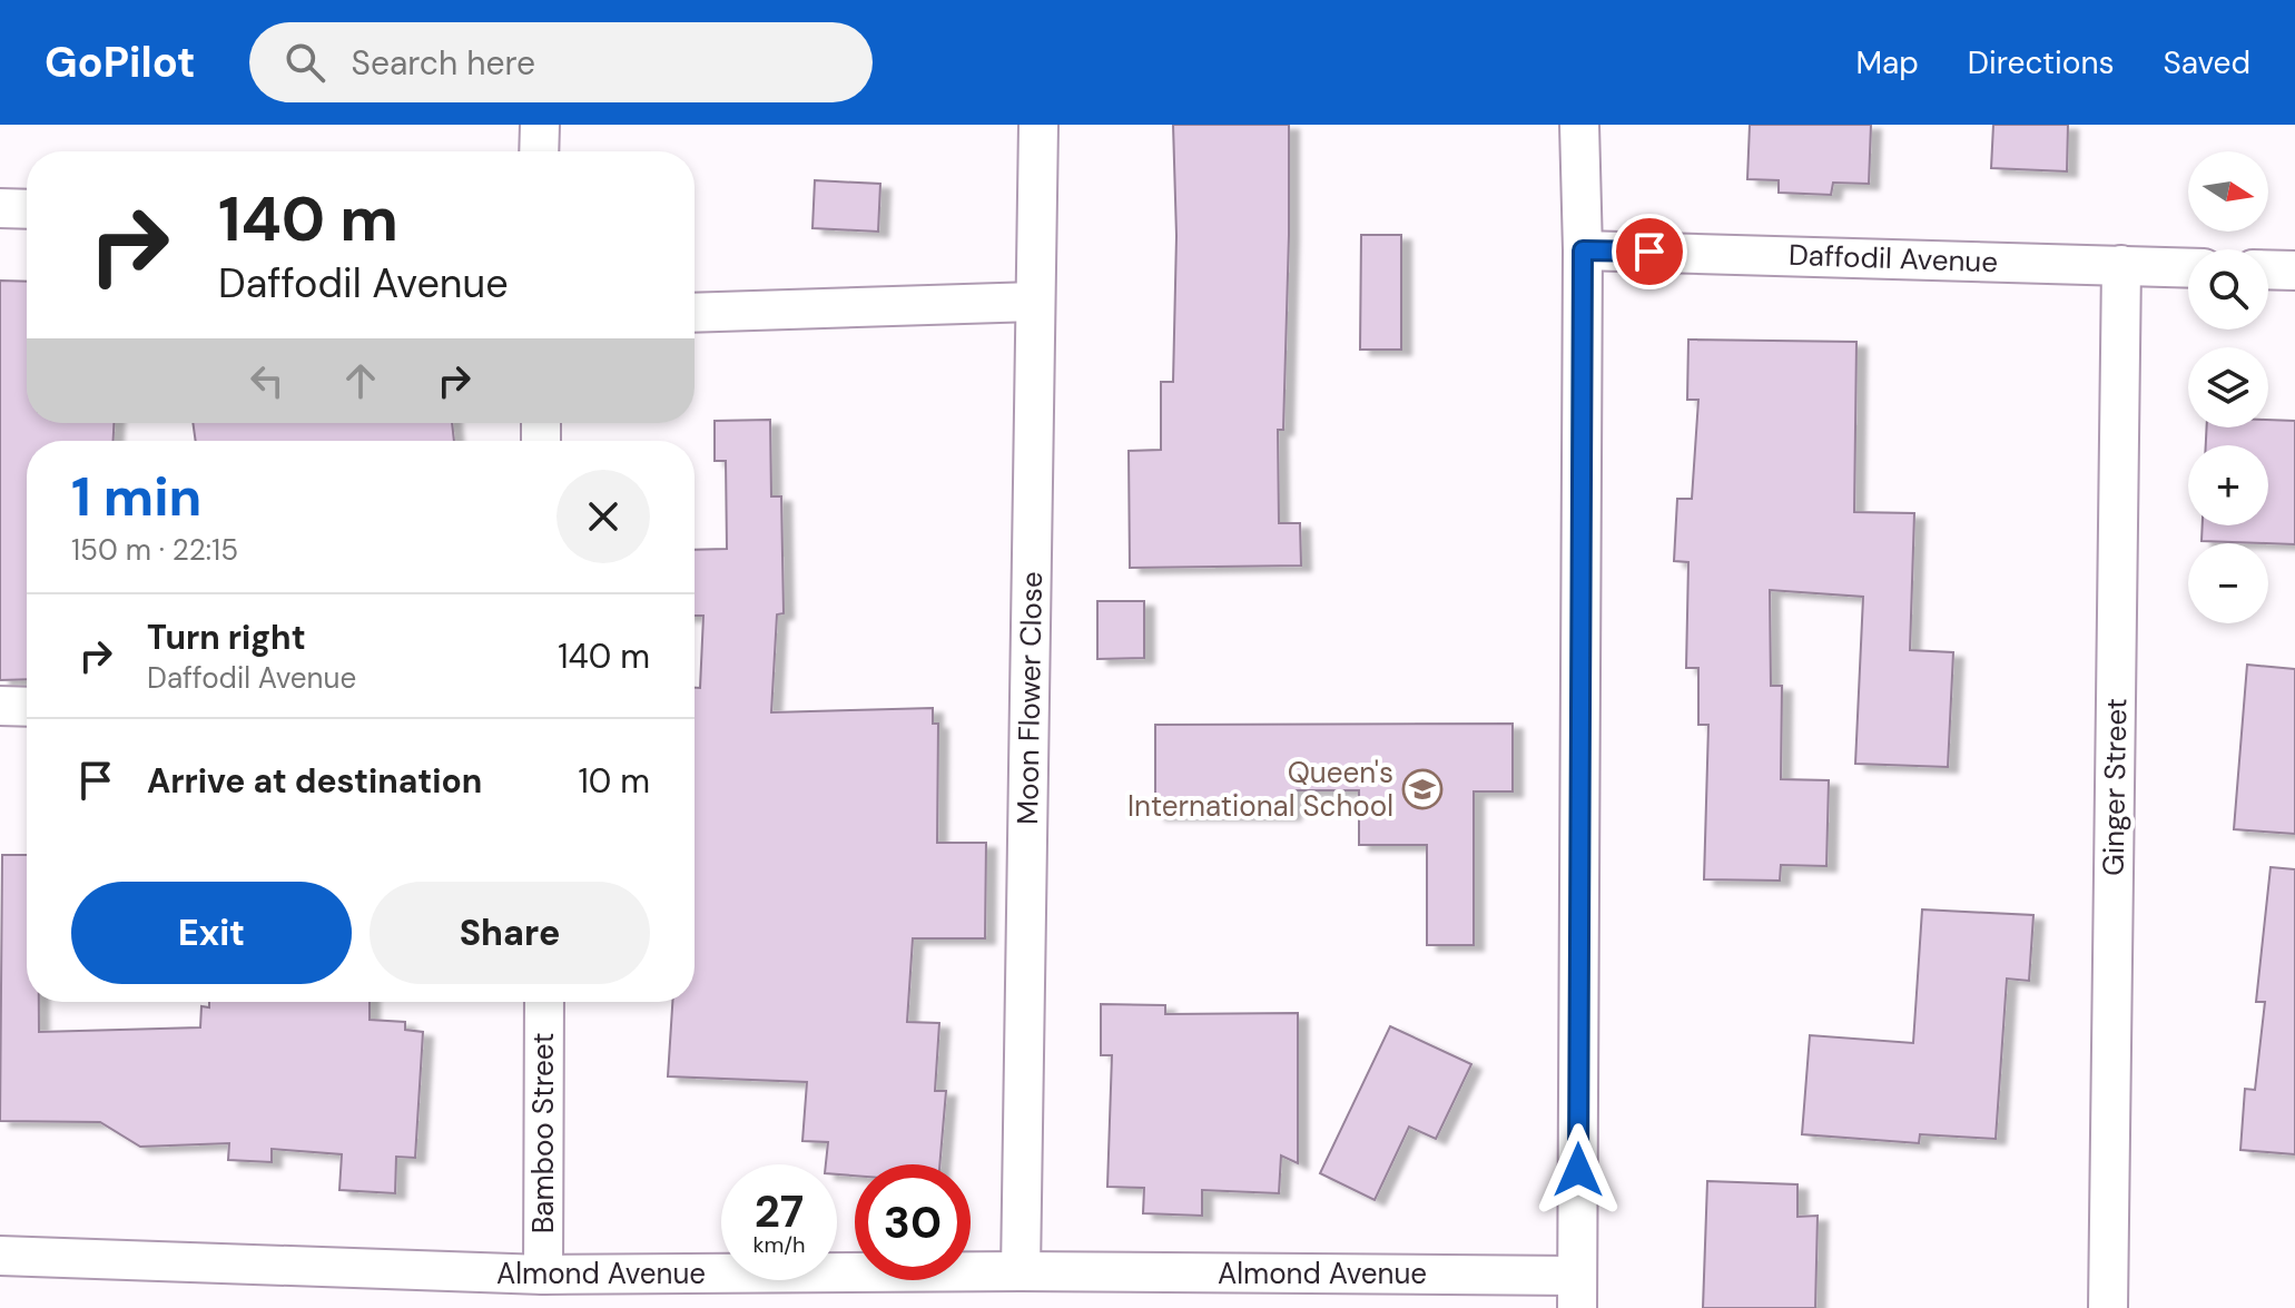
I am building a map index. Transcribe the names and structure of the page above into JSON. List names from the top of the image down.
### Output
{
  "streets": {
    "street": [
      "Daffodil Avenue",
      "Moon Flower Close",
      "Ginger Street",
      "Bamboo Street",
      "Almond Avenue"
    ]
  },
  "crossings": [
    ["Daffodil Avenue", "Ginger Street"],
    ["Moon Flower Close", "Almond Avenue"],
    ["Bamboo Street", "Almond Avenue"]
  ],
  "places": {
    "school or university": ["Queen's International School"]
  },
  "north": "right",
  "page": {
    "header": "GoPilot",
    "search": "Search here",
    "nav": ["Map", "Directions", "Saved"],
    "map_buttons": ["+", "−"],
    "turn": ["140 m", "Daffodil Avenue"],
    "heading": ["1 min", "150 m · 22:15"],
    "list": [
      {
        "name": "Turn right",
        "note": "Daffodil Avenue",
        "value": "140 m"
      },
      {
        "name": "Arrive at destination",
        "value": "10 m"
      }
    ],
    "buttons": ["Exit", "Share"],
    "speed": "27 km/h",
    "limit": "30"
  }
}
